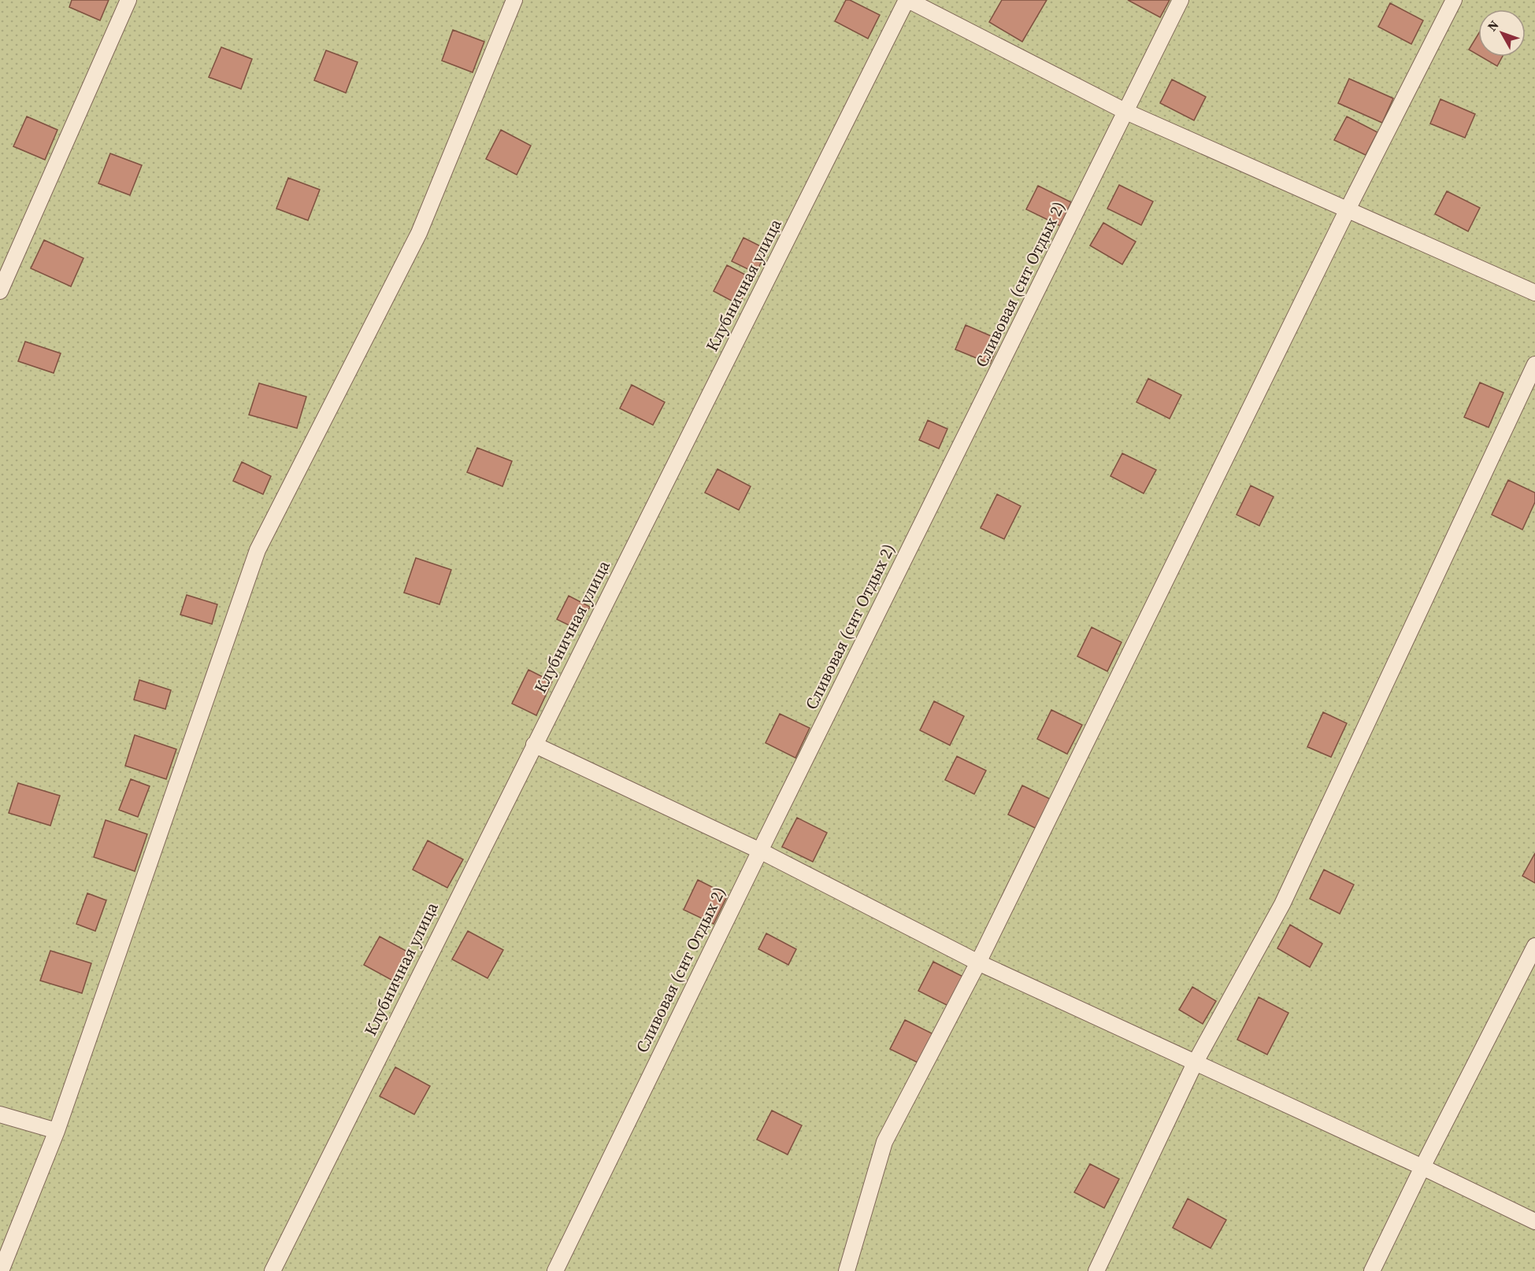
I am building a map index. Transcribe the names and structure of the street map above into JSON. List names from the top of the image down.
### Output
{
  "streets": {
    "lane": ["Сливовая (снт Отдых 2)", "Клубничная улица"]
  },
  "north": "top left"
}
